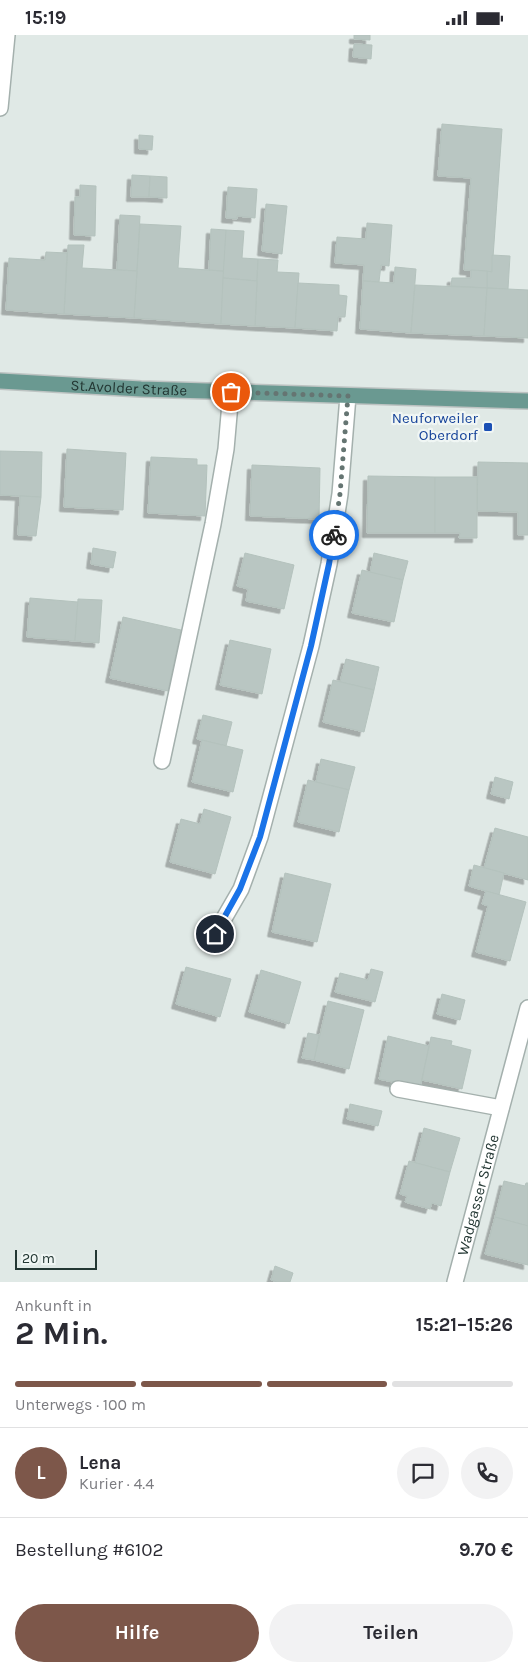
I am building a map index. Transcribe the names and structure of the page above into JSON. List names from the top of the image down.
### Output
{
  "streets": {
    "main road": ["St.Avolder Straße"],
    "street": ["Wadgasser Straße"]
  },
  "places": {
    "transit": ["Neuforweiler Oberdorf"]
  },
  "scale_bar": "20 m",
  "page": {
    "status": "15:19",
    "scale": "20 m",
    "heading": ["2 Min.", "Ankunft in", "15:21–15:26"],
    "panel": [
      "Lena",
      "Kurier · 4.4",
      "Bestellung #6102",
      "9.70 €"
    ],
    "bar": "Unterwegs · 100 m",
    "round": "L",
    "buttons": ["Hilfe", "Teilen"]
  }
}
